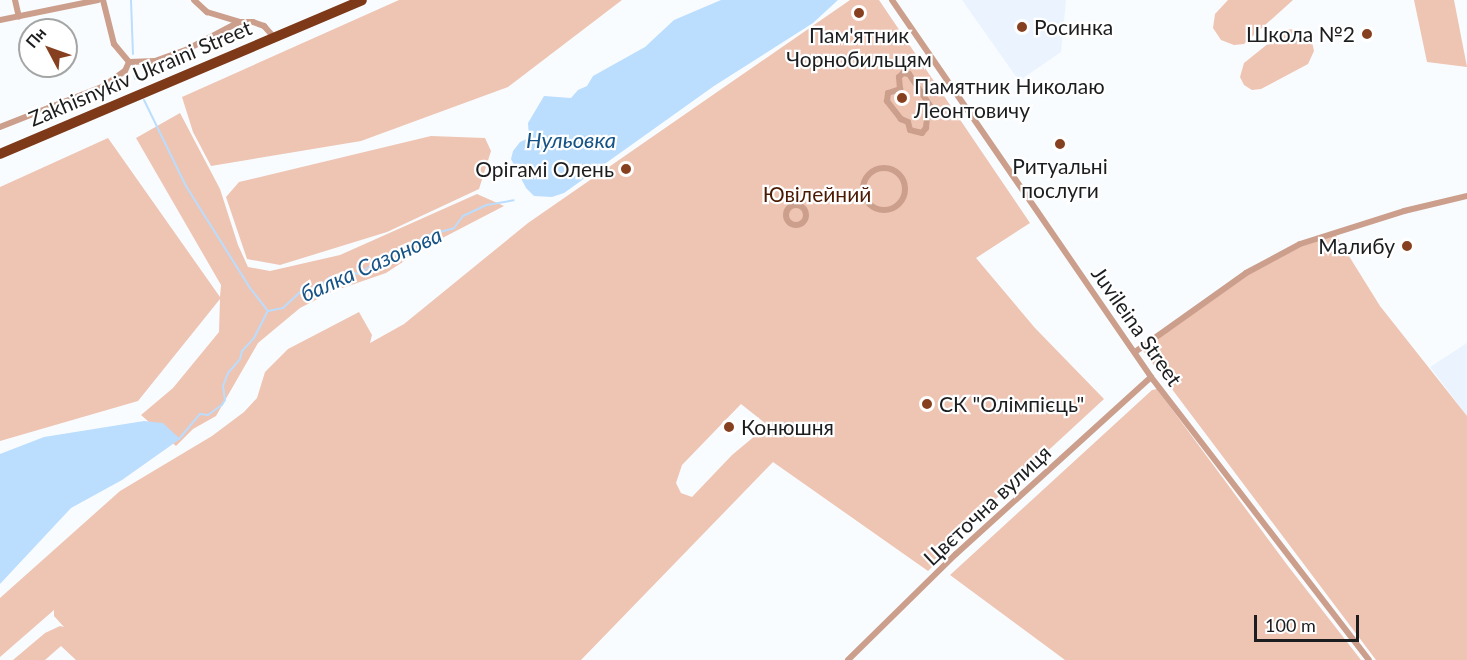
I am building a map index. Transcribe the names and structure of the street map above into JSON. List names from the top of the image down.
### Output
{
  "streets": {
    "highway": ["Zakhisnykiv Ukraini Street"],
    "street": ["Juvileina Street", "Цвєточна вулиця"]
  },
  "crossings": [
    ["Juvileina Street", "Цвєточна вулиця"]
  ],
  "water": ["Нульовка", "балка Сазонова"],
  "parks": ["Ювілейний"],
  "places": [
    "Пам'ятник Чорнобильцям",
    "Росинка",
    "Школа №2",
    "Памятник Николаю Леонтовичу",
    "Ритуальні послуги",
    "Орігамі Олень",
    "Малибу",
    "СК \"Олімпієць\"",
    "Конюшня"
  ],
  "scale_bar": "100 m",
  "north": "top left"
}
